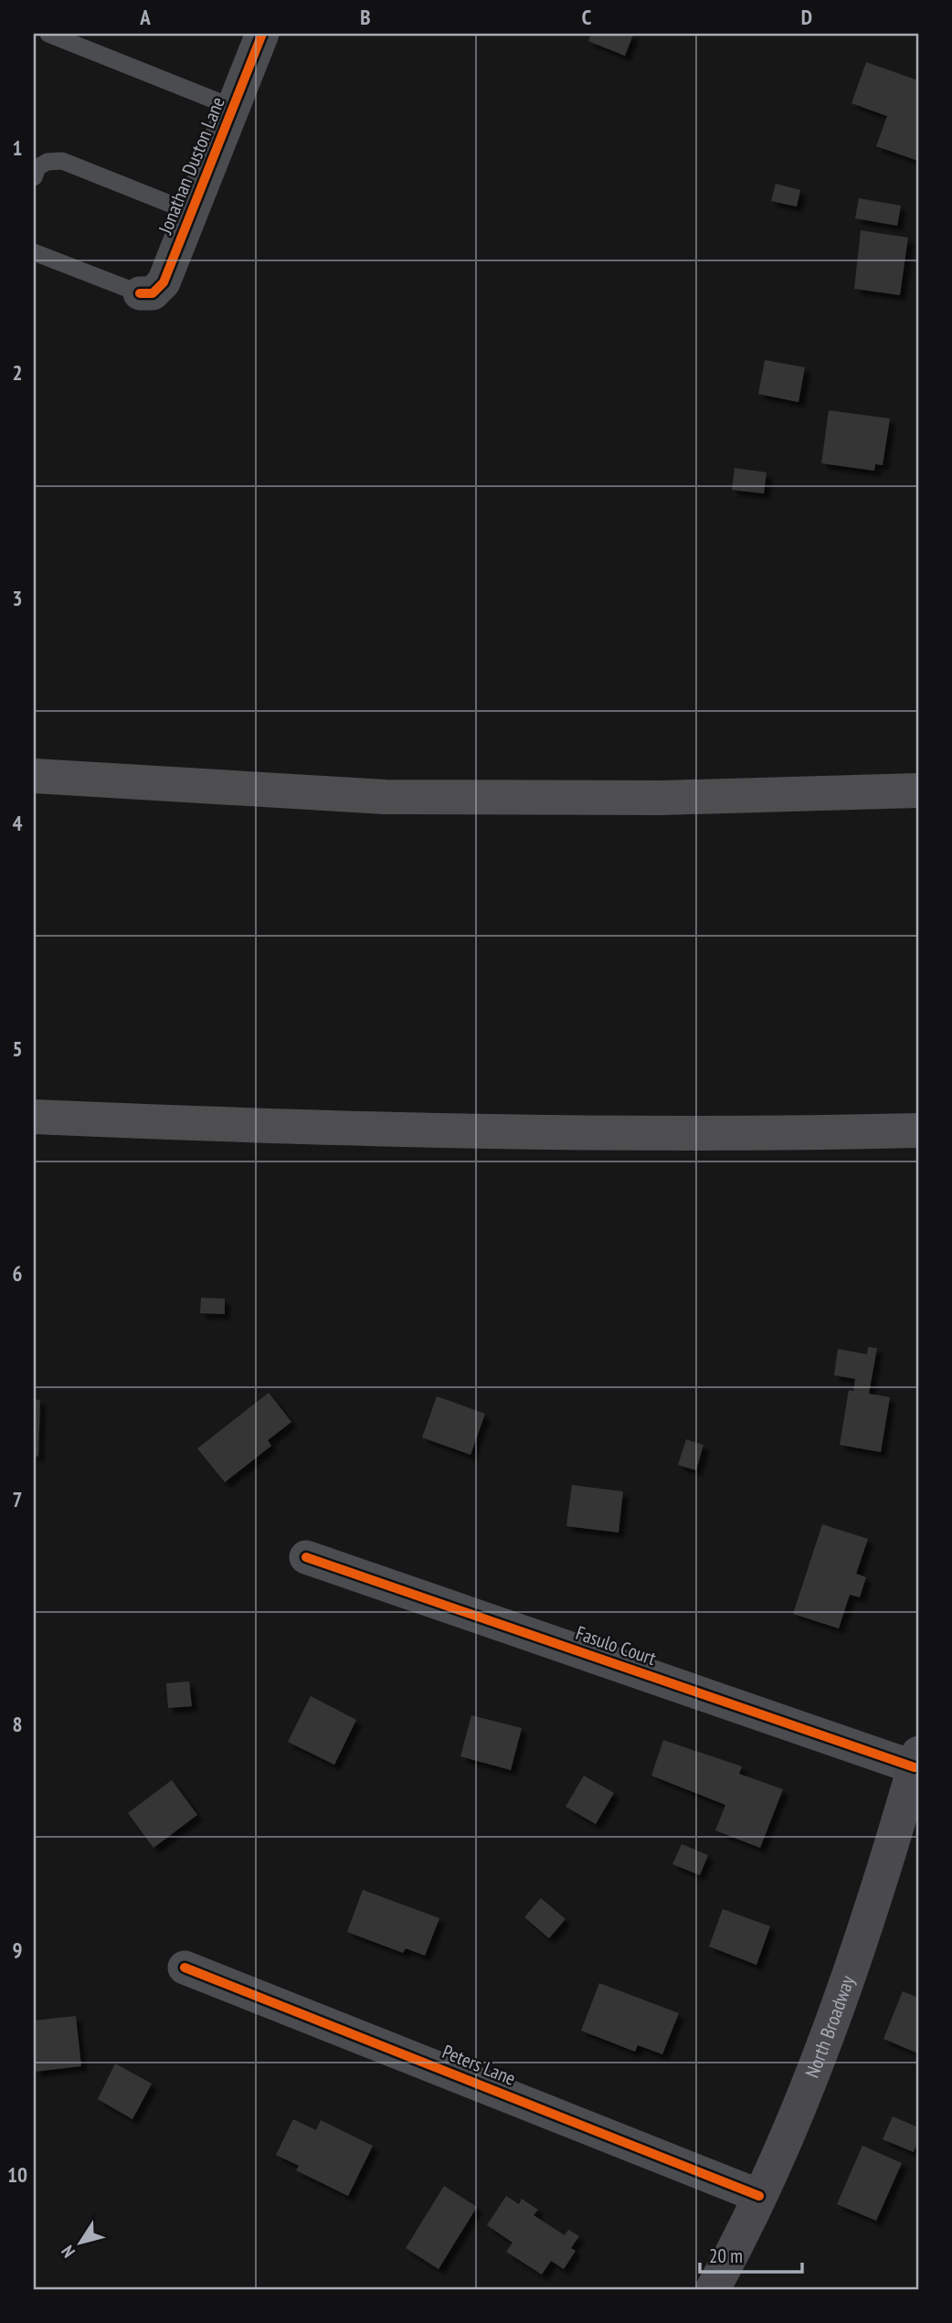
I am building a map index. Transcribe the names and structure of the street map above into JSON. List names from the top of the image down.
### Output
{
  "streets": {
    "street": [
      "Jonathan Duston Lane",
      "Fasulo Court",
      "North Broadway",
      "Peters Lane"
    ]
  },
  "crossings": [
    ["Fasulo Court", "North Broadway"],
    ["North Broadway", "Peters Lane"]
  ],
  "scale_bar": "20 m",
  "north": "bottom left",
  "grid": {
    "columns": [
      "A",
      "B",
      "C",
      "D"
    ],
    "rows": [
      "1",
      "2",
      "3",
      "4",
      "5",
      "6",
      "7",
      "8",
      "9",
      "10"
    ]
  }
}
